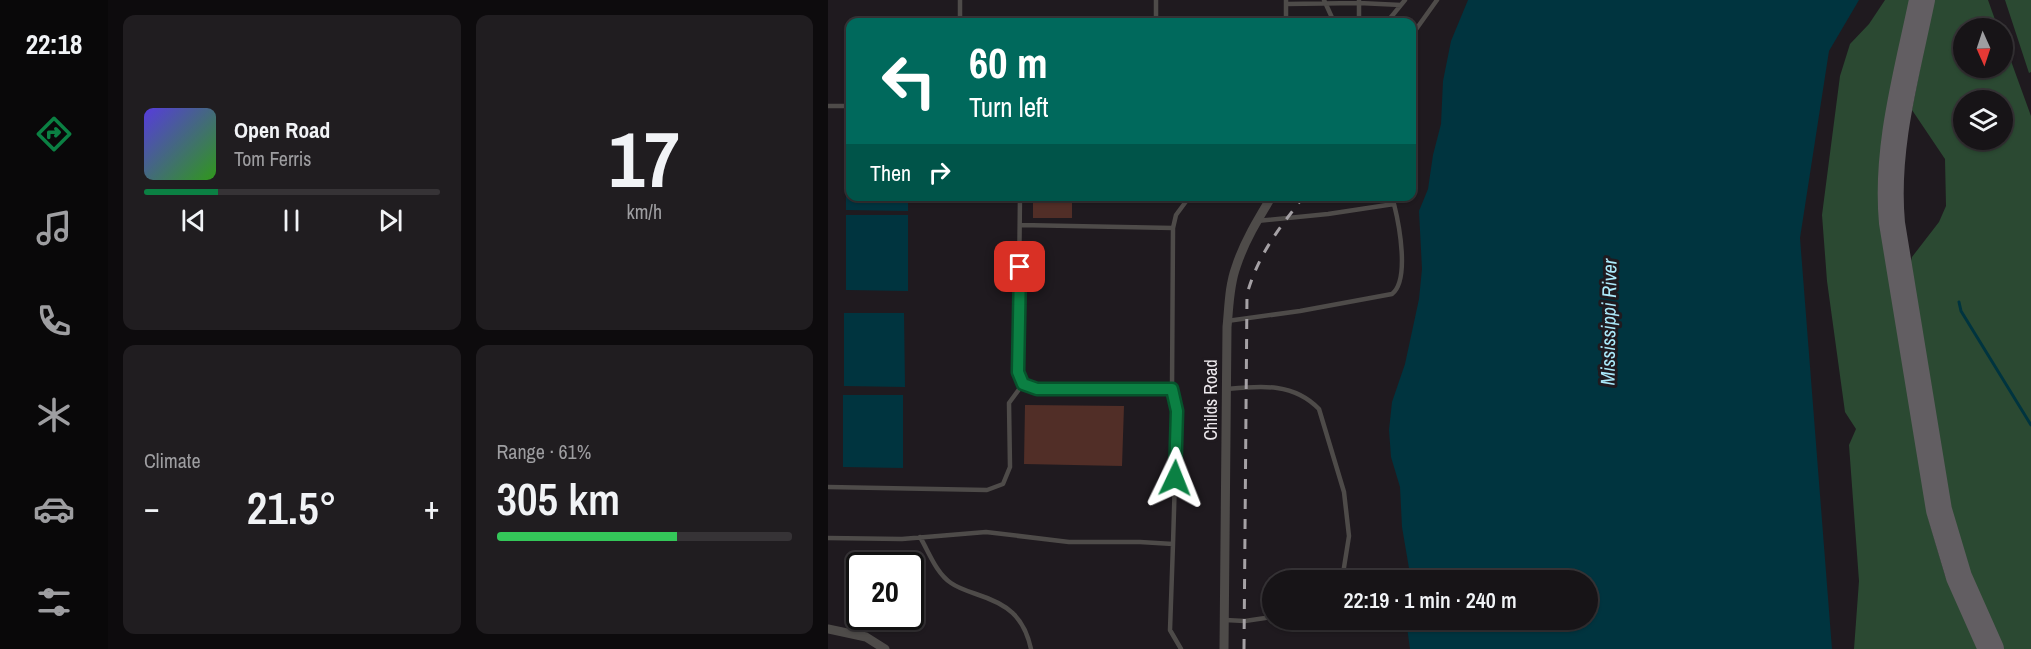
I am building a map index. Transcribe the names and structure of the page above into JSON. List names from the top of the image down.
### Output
{
  "streets": {
    "street": ["Childs Road"]
  },
  "water": ["Mississippi River"],
  "north": "bottom",
  "page": {
    "tabs": "22:18",
    "tile": [
      ["17", "km/h"],
      "Climate",
      ["Range · 61%", "305 km"]
    ],
    "turn": ["60 m", "Turn left"],
    "song": ["Open Road", "Tom Ferris"],
    "then": "Then",
    "heat": ["−", "21.5°", "+"],
    "limit": "20",
    "trip": "22:19 · 1 min · 240 m"
  }
}
